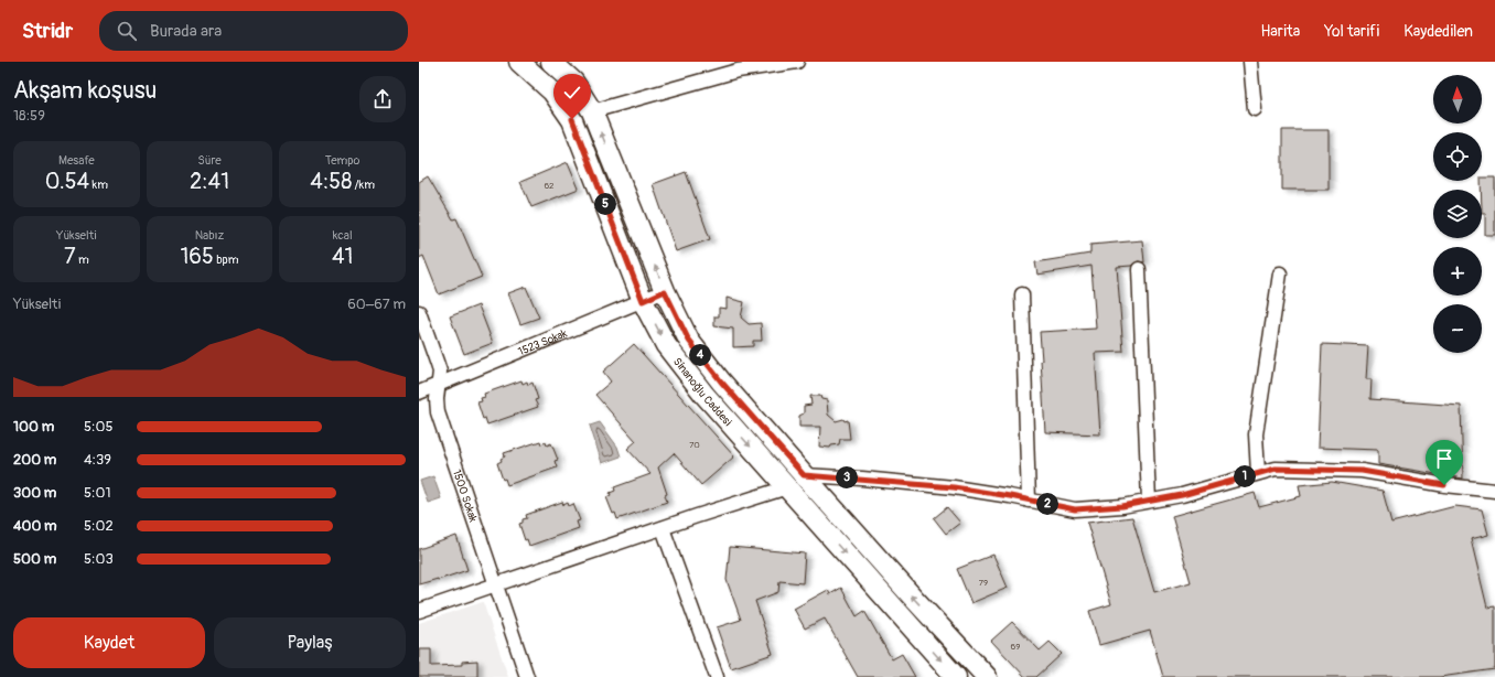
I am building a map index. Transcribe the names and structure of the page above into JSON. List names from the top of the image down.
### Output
{
  "streets": {
    "main road": ["Si̇nanoğlu Caddesi"],
    "street": ["1523 Sokak", "1500 Sokak"]
  },
  "crossings": [
    ["1523 Sokak", "Si̇nanoğlu Caddesi"],
    ["1523 Sokak", "1500 Sokak"]
  ],
  "house_numbers": [
    "62",
    "70",
    "79",
    "69"
  ],
  "north": "top",
  "page": {
    "header": "Stridr",
    "search": "Burada ara",
    "nav": ["Harita", "Yol tarifi", "Kaydedilen"],
    "heading": ["Akşam koşusu", "18:59"],
    "map_buttons": ["+", "−"],
    "stats": [
      ["Mesafe", "0.54 km"],
      ["Süre", "2:41"],
      ["Tempo", "4:58 /km"],
      ["Yükselti", "7 m"],
      ["Nabız", "165 bpm"],
      ["kcal", "41"]
    ],
    "pins": [
      "5",
      "4",
      "1",
      "3",
      "2"
    ],
    "chart": ["Yükselti", "60–67 m"],
    "list": [
      {
        "name": "100 m",
        "note": "5:05"
      },
      {
        "name": "200 m",
        "note": "4:39"
      },
      {
        "name": "300 m",
        "note": "5:01"
      },
      {
        "name": "400 m",
        "note": "5:02"
      },
      {
        "name": "500 m",
        "note": "5:03"
      }
    ],
    "buttons": ["Kaydet", "Paylaş"]
  }
}
